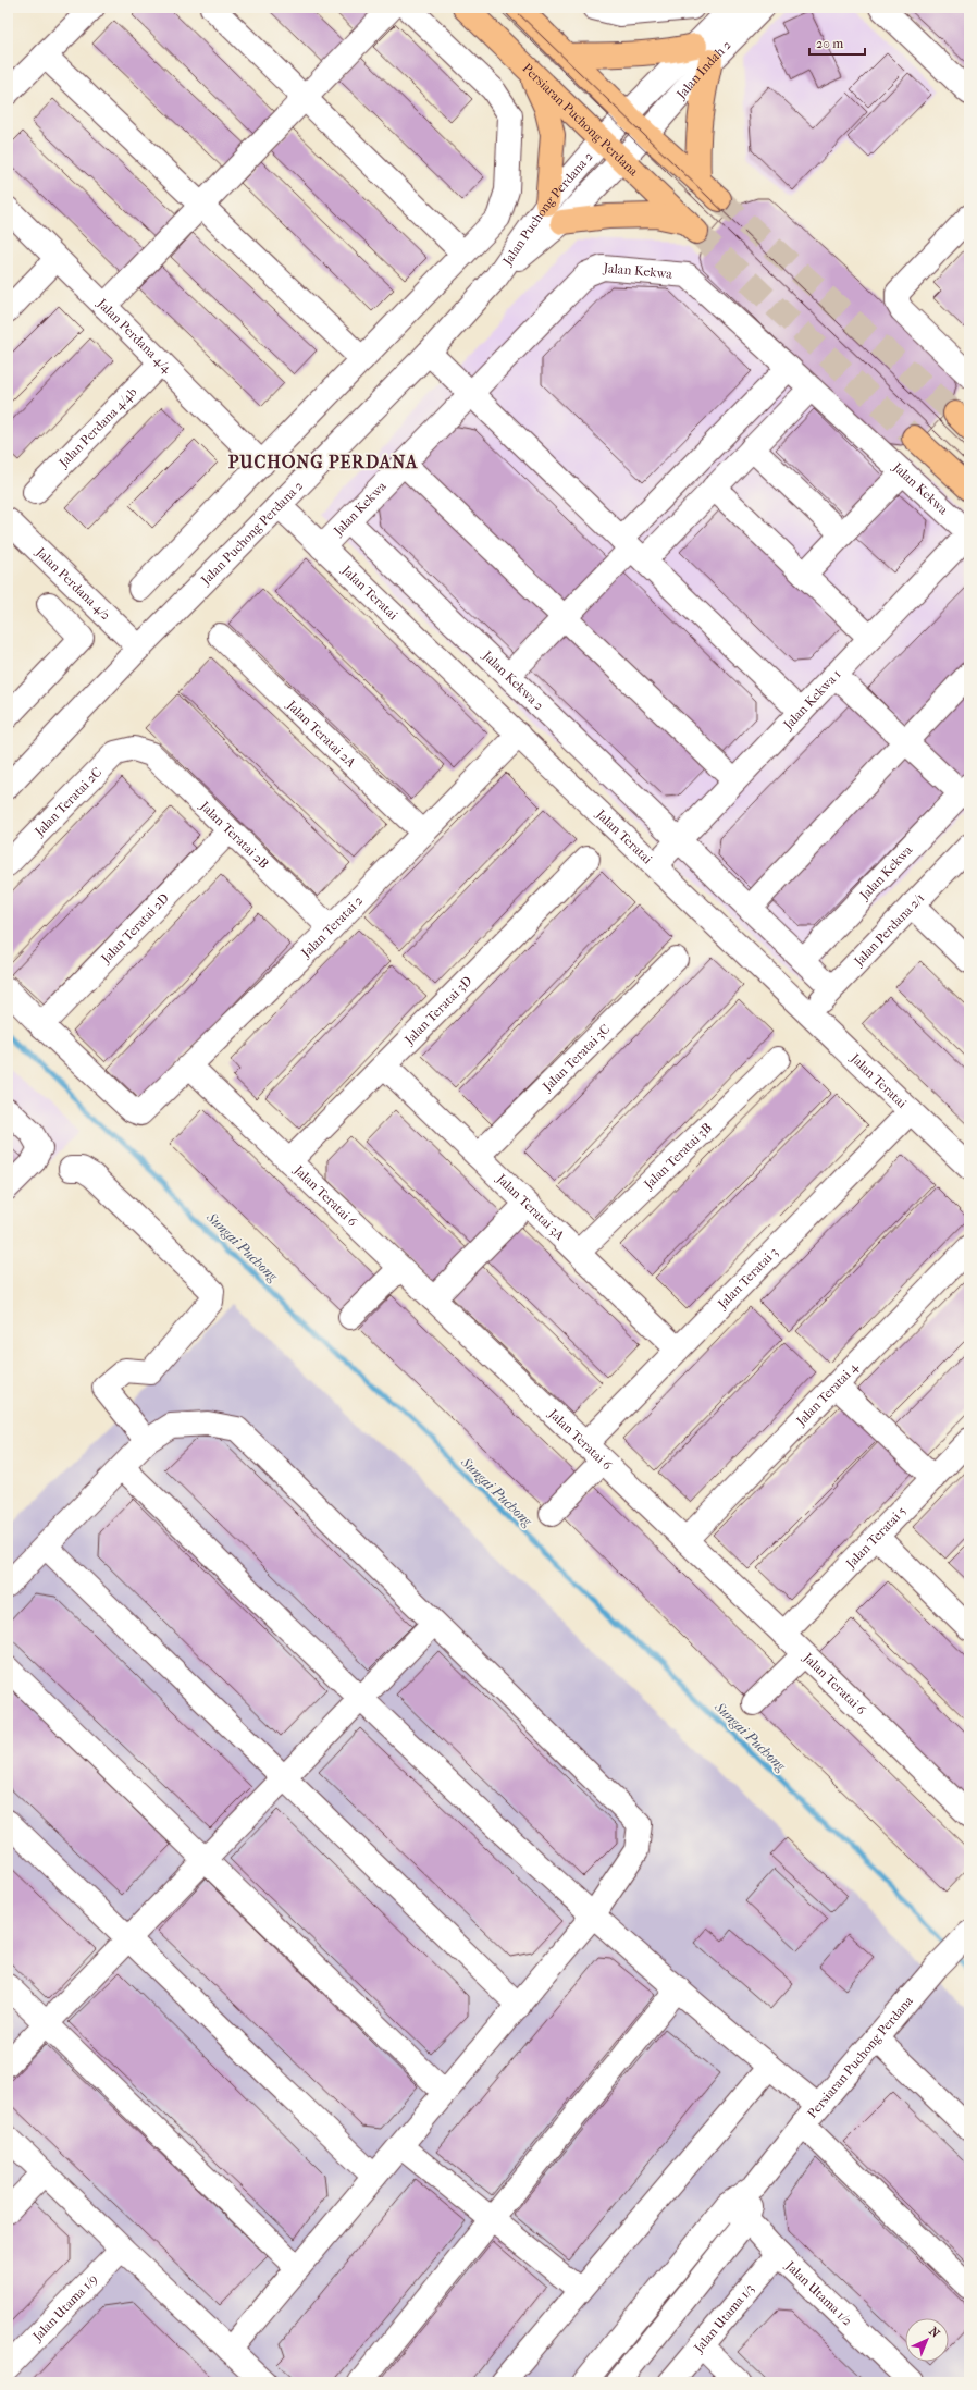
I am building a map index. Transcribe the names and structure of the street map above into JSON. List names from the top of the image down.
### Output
{
  "streets": {
    "main road": ["Persiaran Puchong Perdana"],
    "street": [
      "Jalan Indah 2",
      "Jalan Puchong Perdana 2",
      "Jalan Kekwa",
      "Jalan Perdana 4/4",
      "Jalan Perdana 4/4b",
      "Jalan Perdana 4/2",
      "Jalan Teratai",
      "Jalan Kekwa 2",
      "Jalan Kekwa 1",
      "Jalan Teratai 2A",
      "Jalan Teratai 2C",
      "Jalan Teratai 2B",
      "Jalan Teratai 2",
      "Jalan Teratai 2D",
      "Jalan Perdana 2/1",
      "Jalan Teratai 3D",
      "Jalan Teratai 3C",
      "Jalan Teratai 3B",
      "Jalan Teratai 6",
      "Jalan Teratai 3A",
      "Jalan Teratai 3",
      "Jalan Teratai 4",
      "Jalan Teratai 5",
      "Jalan Utama 1/2",
      "Jalan Utama 1/9",
      "Jalan Utama 1/3"
    ]
  },
  "crossings": [
    ["Jalan Indah 2", "Persiaran Puchong Perdana"],
    ["Jalan Indah 2", "Jalan Puchong Perdana 2"],
    ["Persiaran Puchong Perdana", "Jalan Puchong Perdana 2"],
    ["Persiaran Puchong Perdana", "Jalan Utama 1/2"],
    ["Jalan Puchong Perdana 2", "Jalan Perdana 4/2"],
    ["Jalan Puchong Perdana 2", "Jalan Teratai"],
    ["Jalan Kekwa", "Jalan Teratai"],
    ["Jalan Kekwa", "Jalan Kekwa 2"],
    ["Jalan Kekwa", "Jalan Kekwa 1"],
    ["Jalan Perdana 4/4", "Jalan Perdana 4/4b"],
    ["Jalan Teratai", "Jalan Kekwa 1"],
    ["Jalan Teratai", "Jalan Teratai 2"],
    ["Jalan Teratai", "Jalan Perdana 2/1"],
    ["Jalan Teratai", "Jalan Teratai 3"],
    ["Jalan Kekwa 2", "Jalan Kekwa 1"],
    ["Jalan Kekwa 2", "Jalan Perdana 2/1"],
    ["Jalan Teratai 2A", "Jalan Teratai 2"],
    ["Jalan Teratai 2C", "Jalan Teratai 2B"],
    ["Jalan Teratai 2B", "Jalan Teratai 2"],
    ["Jalan Teratai 2B", "Jalan Teratai 2D"],
    ["Jalan Teratai 2", "Jalan Teratai 2D"],
    ["Jalan Teratai 2", "Jalan Teratai 6"],
    ["Jalan Teratai 3D", "Jalan Teratai 6"],
    ["Jalan Teratai 3D", "Jalan Teratai 3A"],
    ["Jalan Teratai 3C", "Jalan Teratai 3A"],
    ["Jalan Teratai 3B", "Jalan Teratai 3A"],
    ["Jalan Teratai 6", "Jalan Teratai 3"],
    ["Jalan Teratai 6", "Jalan Teratai 4"],
    ["Jalan Teratai 6", "Jalan Teratai 5"],
    ["Jalan Teratai 3A", "Jalan Teratai 3"],
    ["Jalan Utama 1/2", "Jalan Utama 1/3"]
  ],
  "districts": ["PUCHONG PERDANA"],
  "water": ["Sungai Puchong"],
  "scale_bar": "20 m",
  "north": "top right"
}
